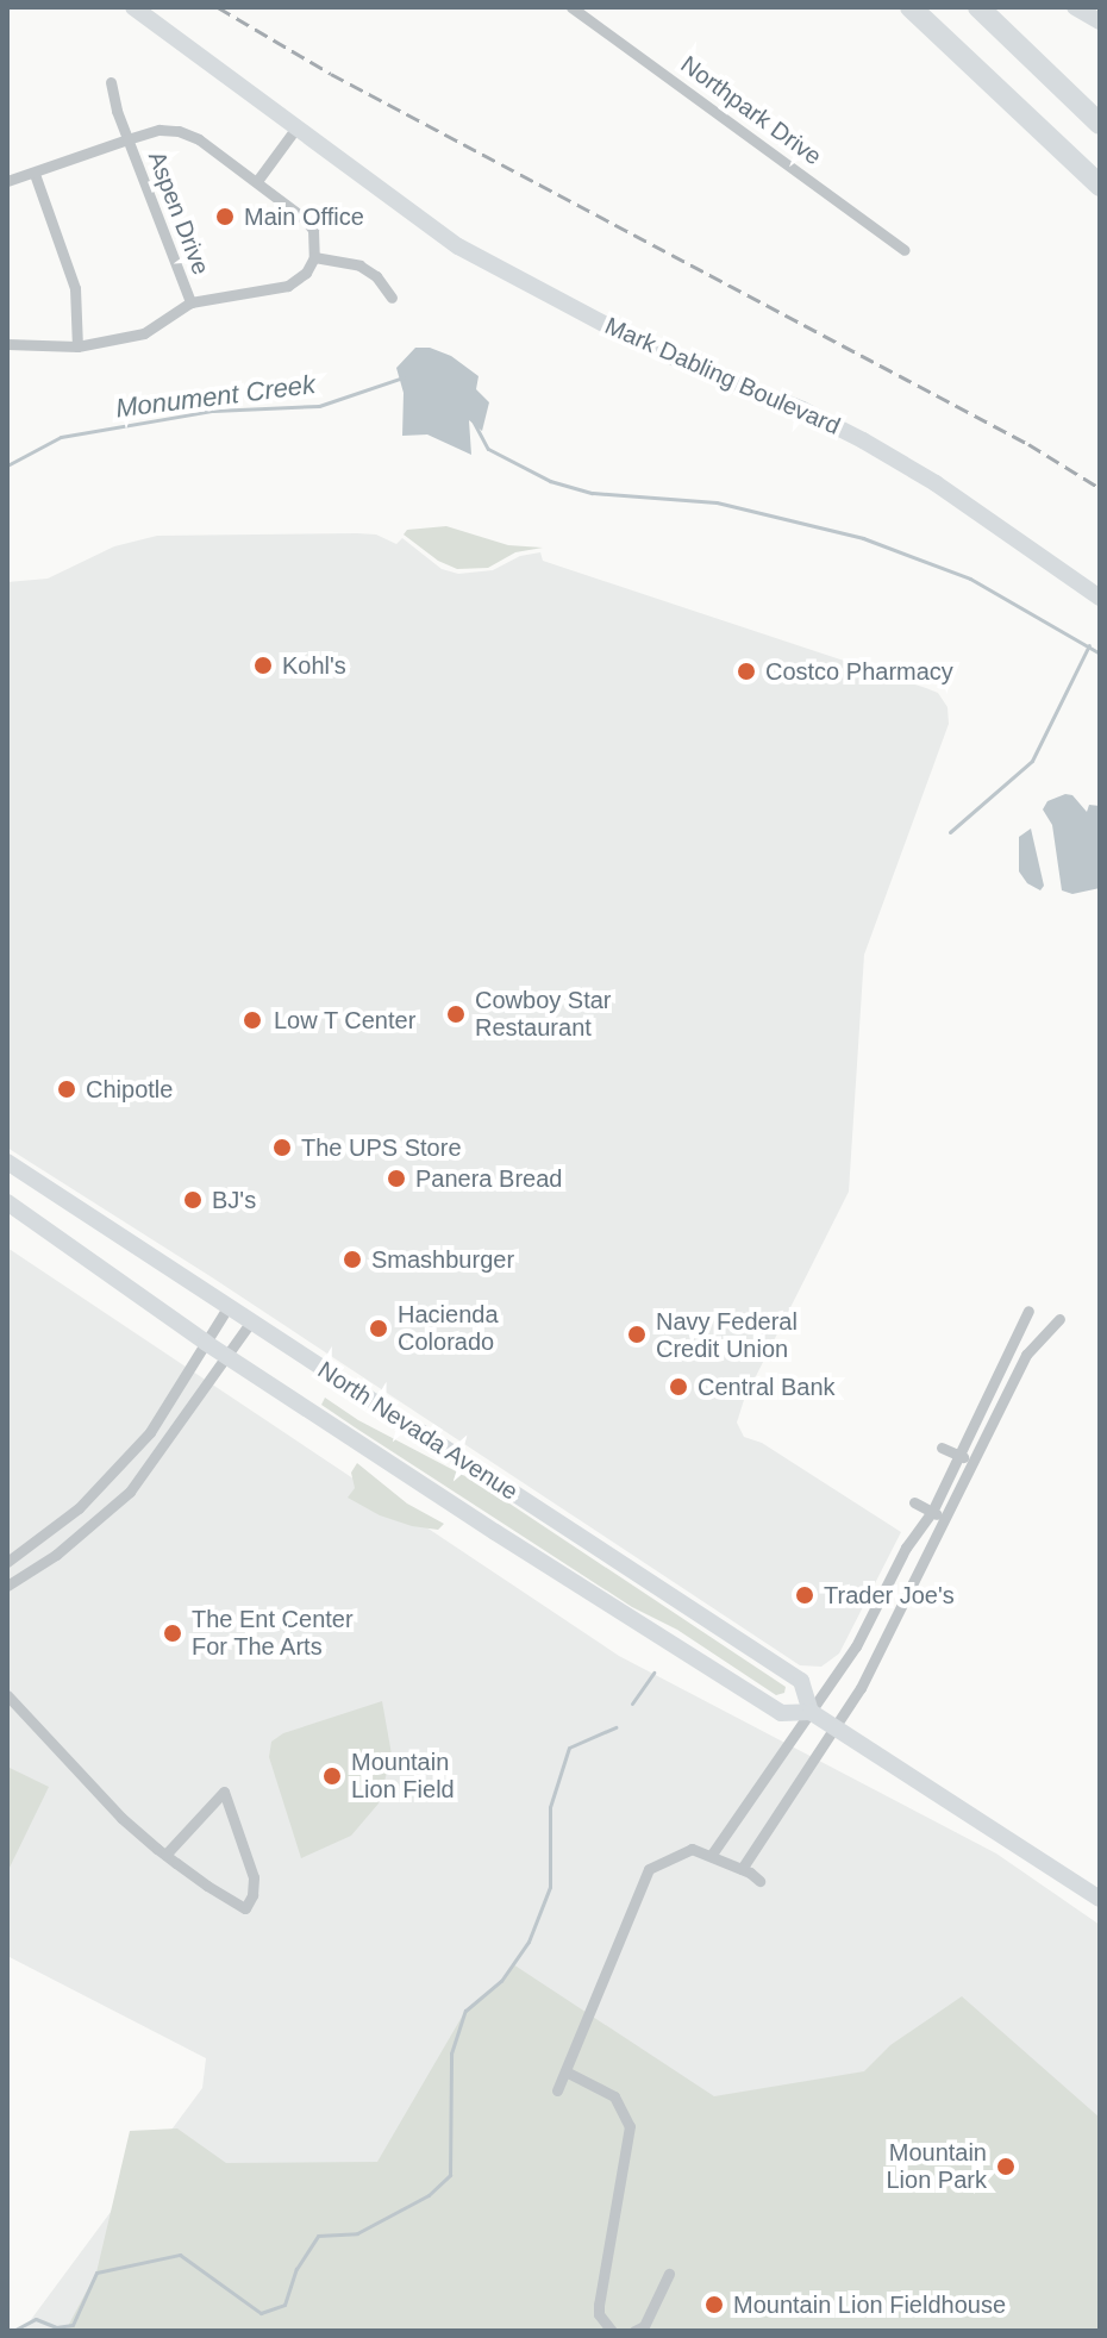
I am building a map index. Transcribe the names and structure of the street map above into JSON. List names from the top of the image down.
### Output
{
  "streets": {
    "main road": ["Mark Dabling Boulevard", "North Nevada Avenue"],
    "street": ["Northpark Drive", "Aspen Drive"]
  },
  "water": ["Monument Creek"],
  "places": [
    "Main Office",
    "Kohl's",
    "Costco Pharmacy",
    "Cowboy Star Restaurant",
    "Low T Center",
    "Chipotle",
    "The UPS Store",
    "Panera Bread",
    "BJ's",
    "Smashburger",
    "Hacienda Colorado",
    "Navy Federal Credit Union",
    "Central Bank",
    "Trader Joe's",
    "The Ent Center For The Arts",
    "Mountain Lion Field",
    "Mountain Lion Park",
    "Mountain Lion Fieldhouse"
  ]
}
